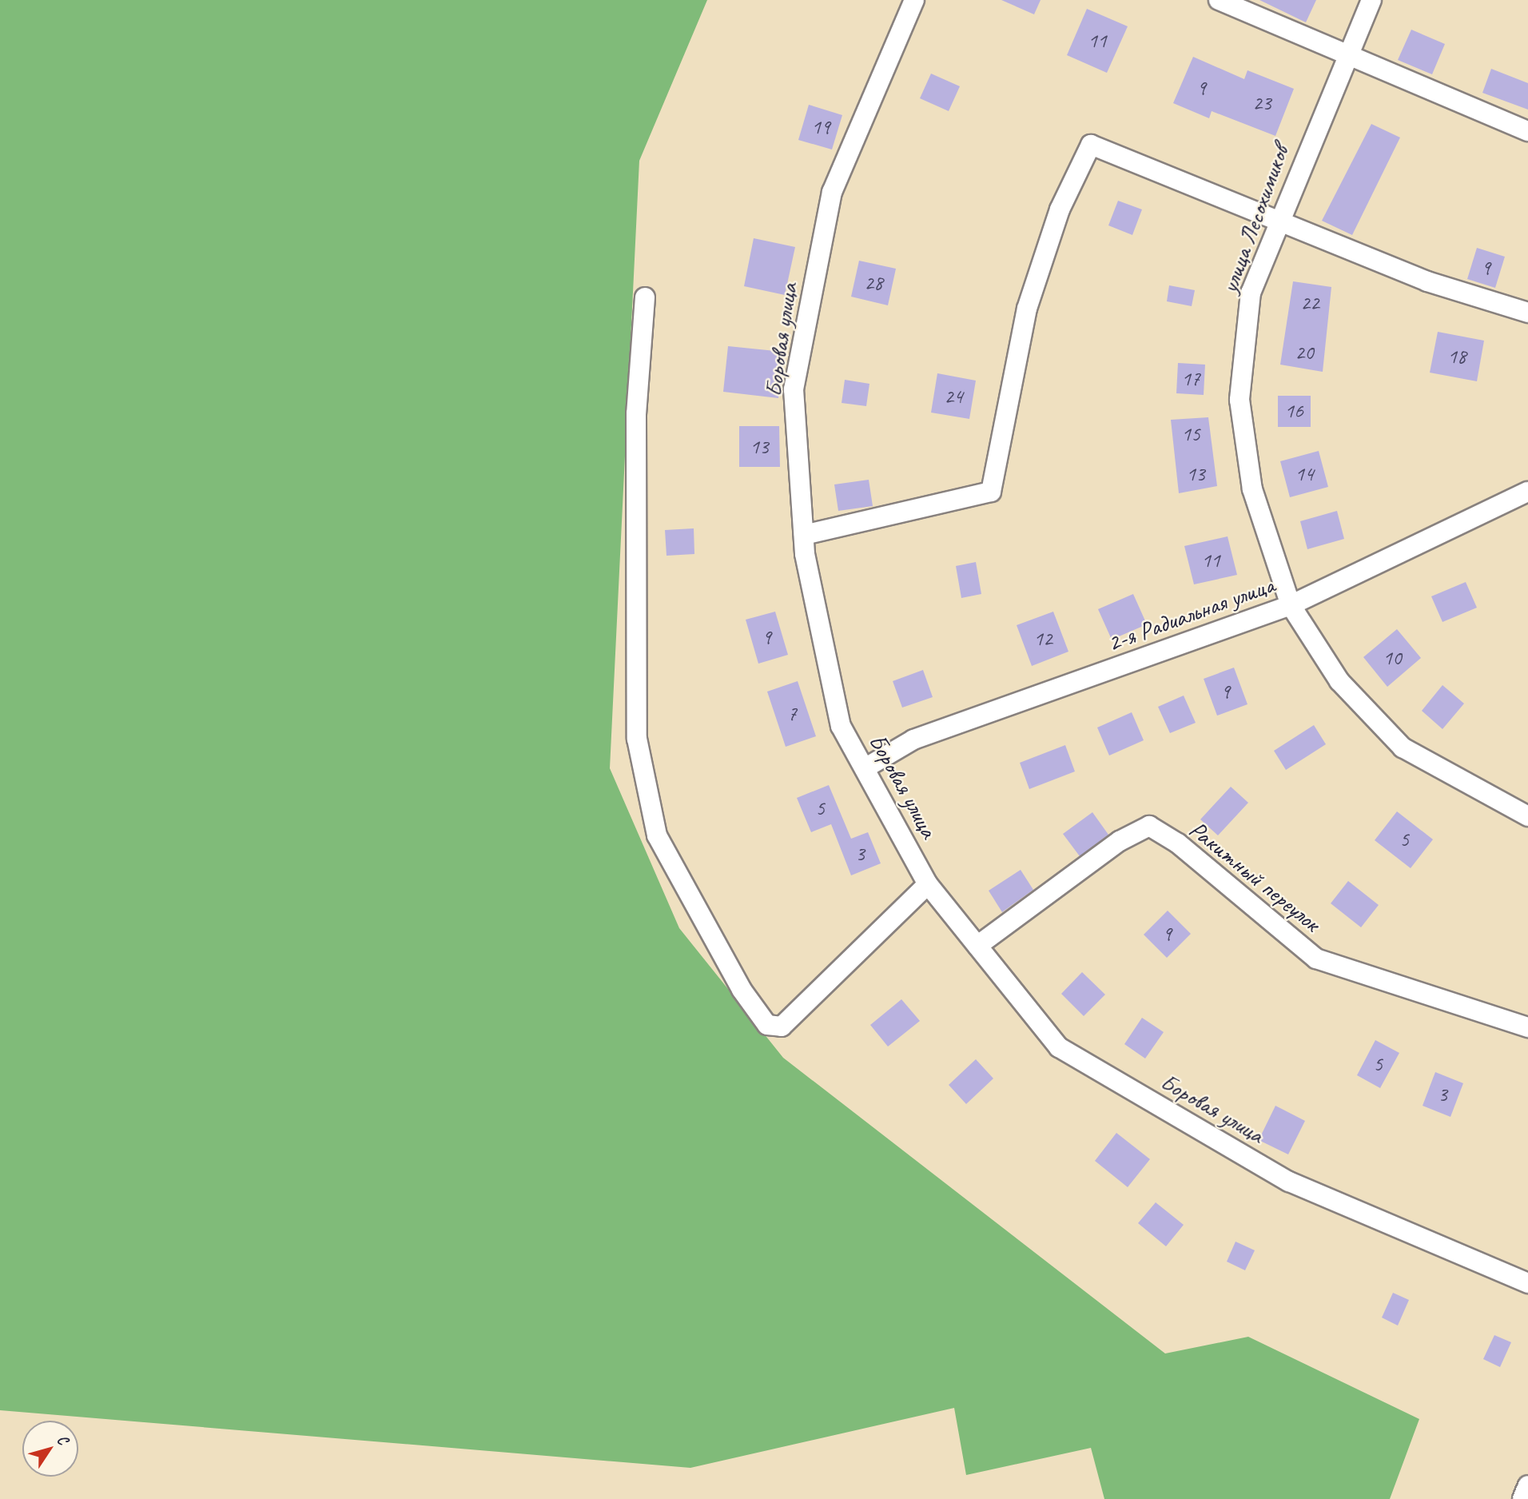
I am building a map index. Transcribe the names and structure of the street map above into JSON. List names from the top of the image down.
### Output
{
  "streets": {
    "street": [
      "улица Лесохимиков",
      "Боровая улица",
      "2-я Радиальная улица",
      "Ракитный переулок"
    ]
  },
  "crossings": [
    ["улица Лесохимиков", "2-я Радиальная улица"],
    ["Боровая улица", "2-я Радиальная улица"],
    ["Боровая улица", "Ракитный переулок"]
  ],
  "house_numbers": [
    "11",
    "9",
    "23",
    "19",
    "9",
    "28",
    "22",
    "20",
    "18",
    "17",
    "24",
    "16",
    "15",
    "13",
    "13",
    "14",
    "11",
    "9",
    "12",
    "10",
    "9",
    "7",
    "5",
    "5",
    "3",
    "9",
    "5",
    "3"
  ],
  "north": "top right"
}
